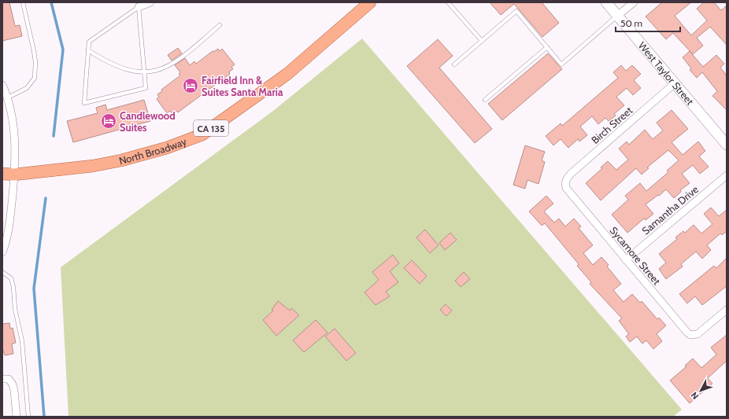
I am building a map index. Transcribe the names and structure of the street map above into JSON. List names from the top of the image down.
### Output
{
  "streets": {
    "main road": ["CA 135", "North Broadway"],
    "street": [
      "West Taylor Street",
      "Birch Street",
      "Samantha Drive",
      "Sycamore Street"
    ]
  },
  "crossings": [
    ["West Taylor Street", "Birch Street"],
    ["Birch Street", "Sycamore Street"],
    ["Samantha Drive", "Sycamore Street"]
  ],
  "places": {
    "hotel": ["Fairfield Inn & Suites Santa Maria", "Candlewood Suites"]
  },
  "scale_bar": "50 m",
  "north": "bottom left"
}
